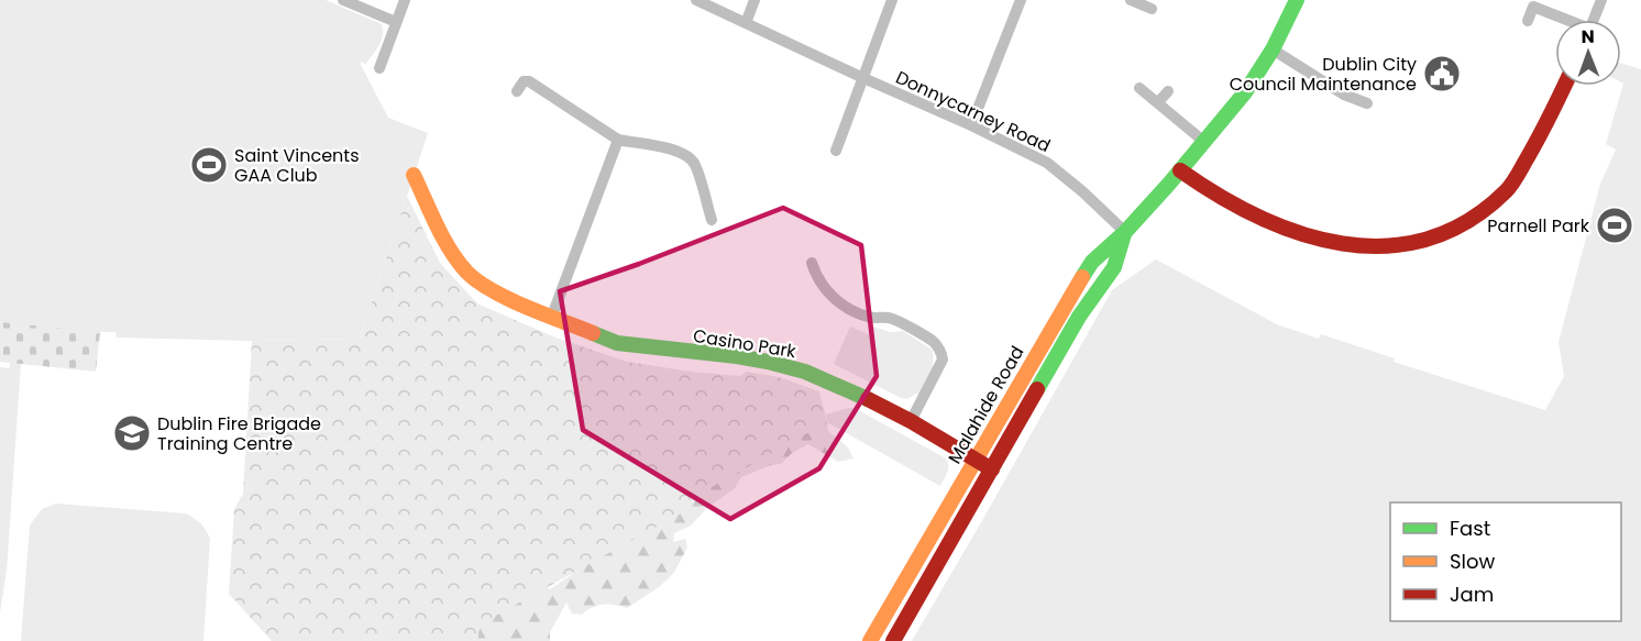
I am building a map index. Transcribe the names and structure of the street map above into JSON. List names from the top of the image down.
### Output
{
  "streets": {
    "main road": ["Casino Park", "Malahide Road"],
    "street": ["Donnycarney Road"]
  },
  "crossings": [
    ["Donnycarney Road", "Malahide Road"],
    ["Casino Park", "Malahide Road"]
  ],
  "places": {
    "public building": ["Dublin City Council Maintenance"],
    "sports": ["Saint Vincents GAA Club", "Parnell Park"],
    "school or university": ["Dublin Fire Brigade Training Centre"]
  },
  "legend": ["Fast", "Slow", "Jam"],
  "north": "top"
}
